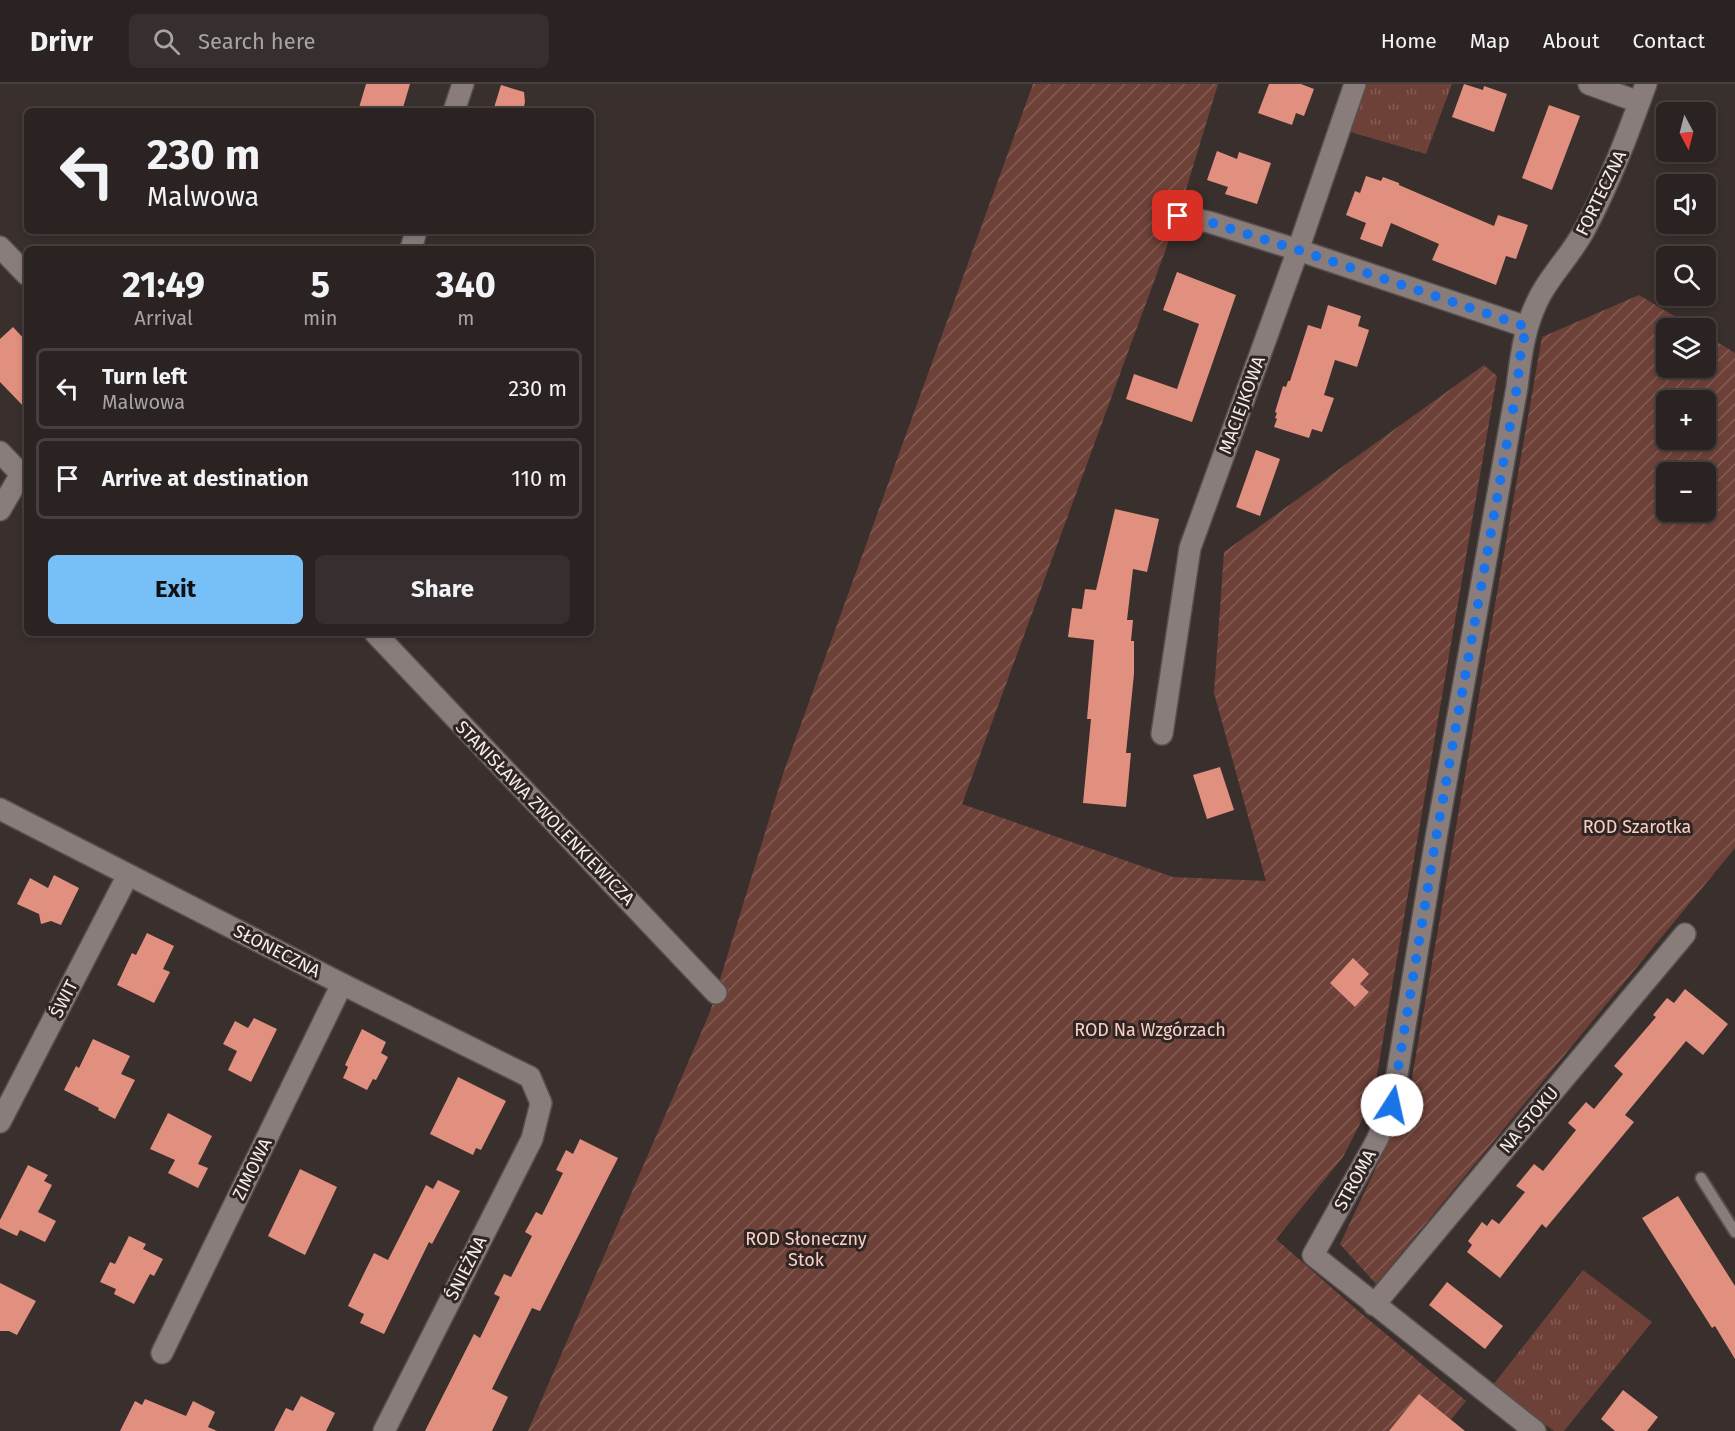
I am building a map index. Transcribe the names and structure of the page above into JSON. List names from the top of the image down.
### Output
{
  "streets": {
    "street": [
      "FORTECZNA",
      "MACIEJKOWA",
      "STANISŁAWA ZWOLENKIEWICZA",
      "SŁONECZNA",
      "ŚWIT",
      "NA STOKU",
      "ZIMOWA",
      "STROMA",
      "ŚNIEŻNA"
    ]
  },
  "crossings": [
    ["FORTECZNA", "STROMA"],
    ["SŁONECZNA", "ŚWIT"],
    ["SŁONECZNA", "ZIMOWA"],
    ["SŁONECZNA", "ŚNIEŻNA"],
    ["NA STOKU", "STROMA"]
  ],
  "parks": ["ROD Szarotka", "ROD Na Wzgórzach", "ROD Słoneczny Stok"],
  "north": "bottom",
  "page": {
    "header": "Drivr",
    "search": "Search here",
    "nav": [
      "Home",
      "Map",
      "About",
      "Contact"
    ],
    "map_buttons": ["+", "−"],
    "turn": ["230 m", "Malwowa"],
    "eta": [
      "21:49",
      "Arrival",
      "5",
      "min",
      "340",
      "m"
    ],
    "list": [
      {
        "name": "Turn left",
        "note": "Malwowa",
        "value": "230 m"
      },
      {
        "name": "Arrive at destination",
        "value": "110 m"
      }
    ],
    "buttons": ["Exit", "Share"]
  }
}
